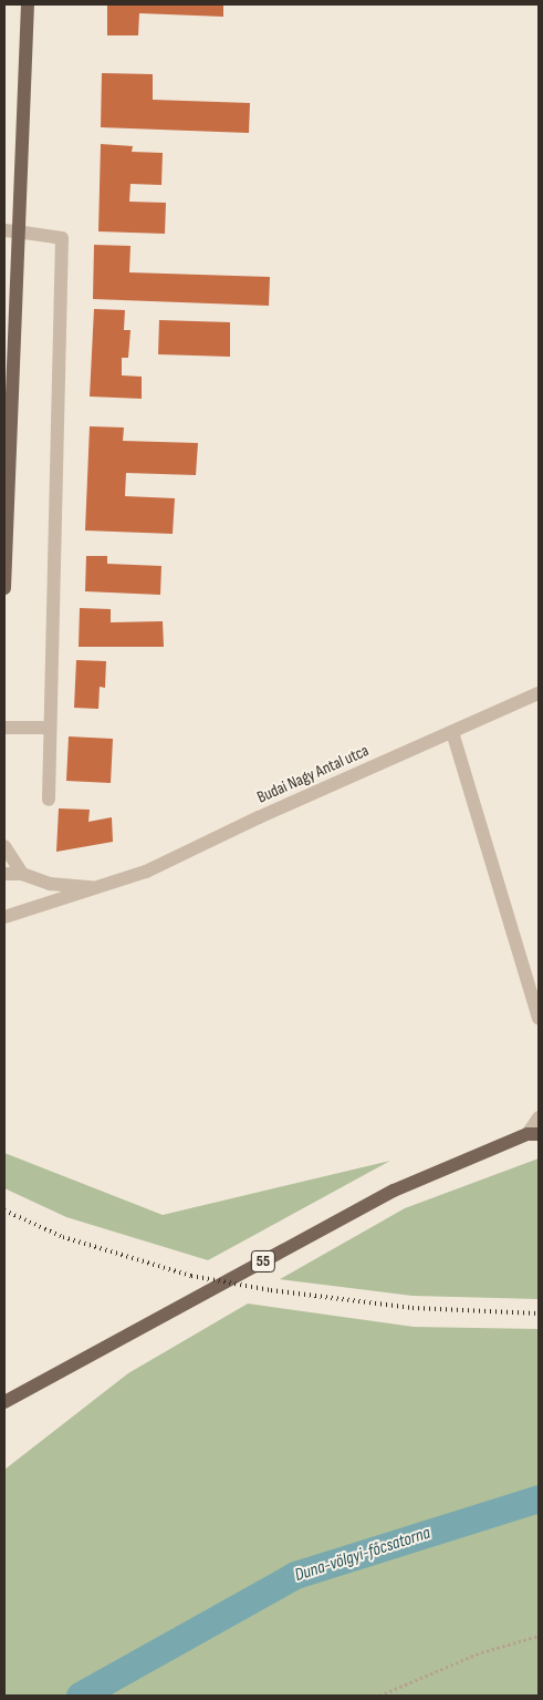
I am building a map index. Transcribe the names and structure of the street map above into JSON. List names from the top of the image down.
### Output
{
  "streets": {
    "main road": ["55"],
    "street": ["Budai Nagy Antal utca"]
  },
  "water": ["Duna-völgyi-főcsatorna"]
}
